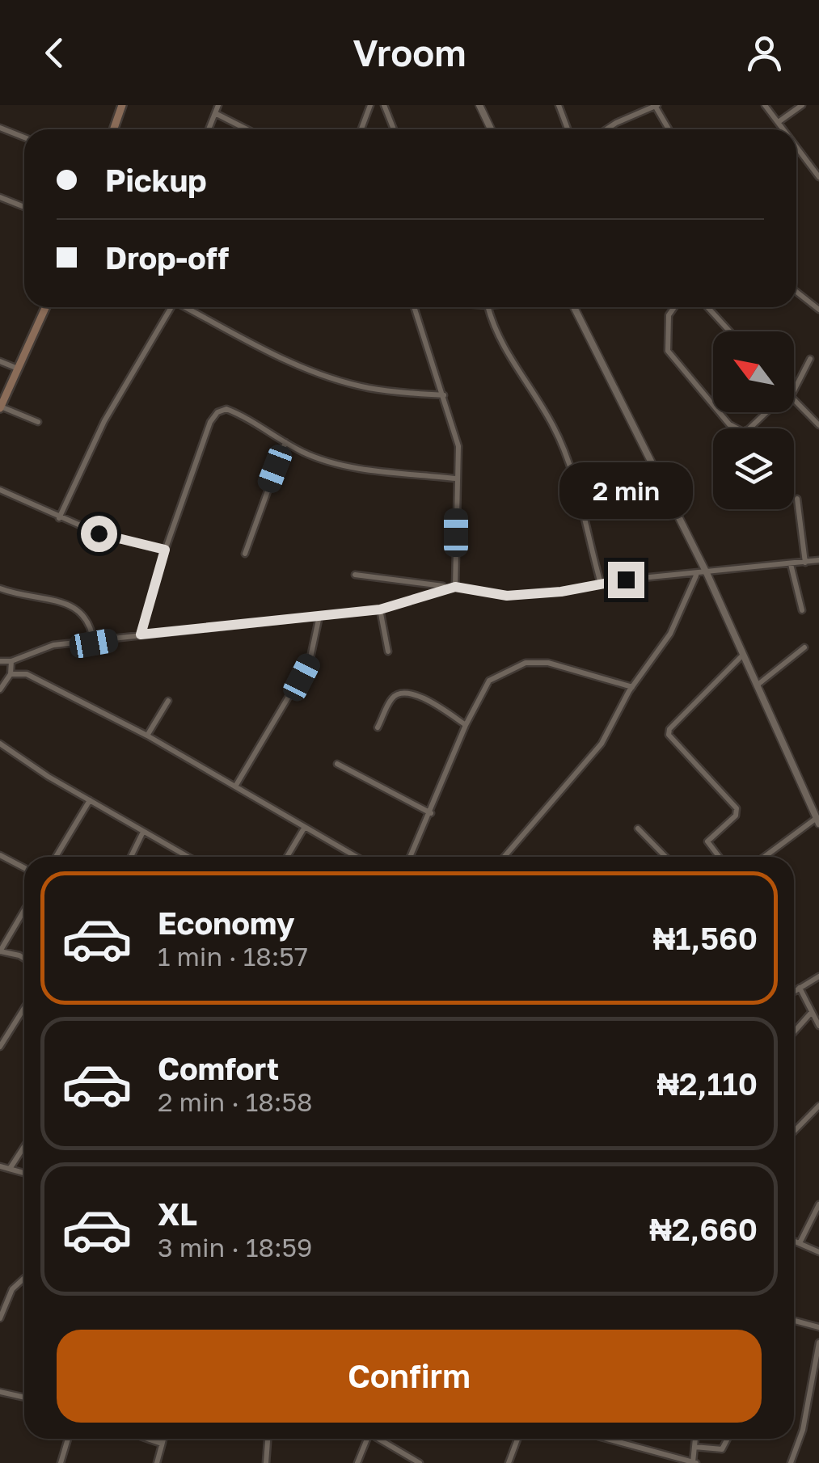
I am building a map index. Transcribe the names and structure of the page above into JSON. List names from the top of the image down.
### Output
{
  "north": "top left",
  "page": {
    "header": "Vroom",
    "banner": ["Pickup", "Drop-off"],
    "bubble": "2 min",
    "list": [
      {
        "name": "Economy",
        "note": "1 min · 18:57",
        "value": "₦1,560"
      },
      {
        "name": "Comfort",
        "note": "2 min · 18:58",
        "value": "₦2,110"
      },
      {
        "name": "XL",
        "note": "3 min · 18:59",
        "value": "₦2,660"
      }
    ],
    "buttons": "Confirm"
  }
}
